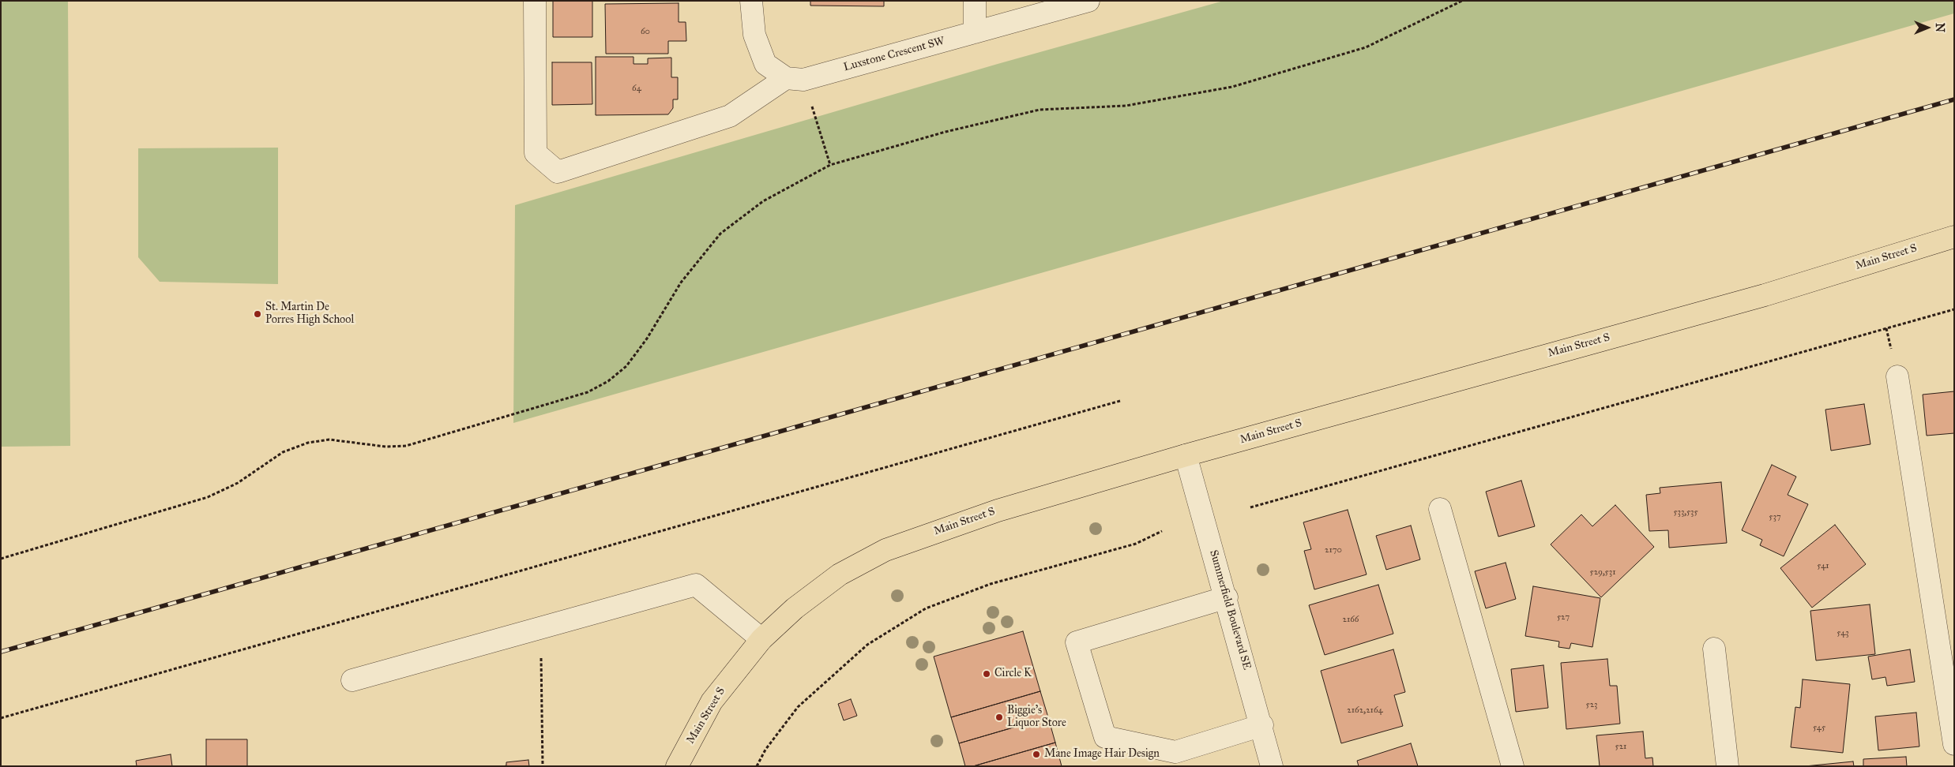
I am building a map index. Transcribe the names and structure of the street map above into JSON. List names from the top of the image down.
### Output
{
  "streets": {
    "main road": ["Main Street S"],
    "street": ["Luxstone Crescent SW", "Summerfield Boulevard SE"]
  },
  "crossings": [
    ["Main Street S", "Summerfield Boulevard SE"]
  ],
  "places": [
    "St. Martin De Porres High School",
    "Circle K",
    "Biggie's Liquor Store",
    "Mane Image Hair Design"
  ],
  "house_numbers": [
    "60",
    "64",
    "533,535",
    "537",
    "2170",
    "541",
    "529,531",
    "527",
    "2166",
    "543",
    "523",
    "2162,2164",
    "545",
    "521"
  ],
  "north": "right"
}
